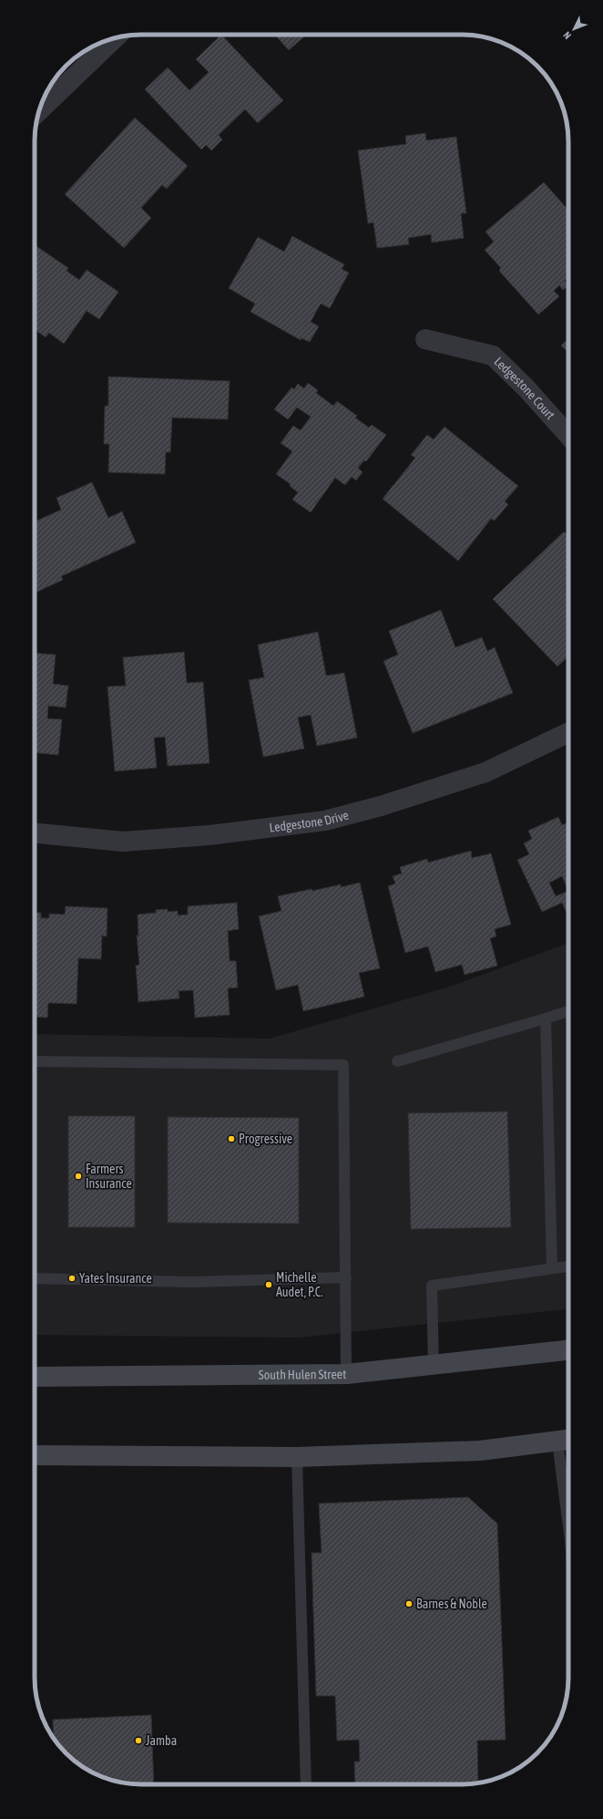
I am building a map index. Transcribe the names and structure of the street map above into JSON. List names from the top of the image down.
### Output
{
  "streets": {
    "main road": ["South Hulen Street"],
    "street": ["Ledgestone Court", "Ledgestone Drive"]
  },
  "places": [
    "Progressive",
    "Farmers Insurance",
    "Yates Insurance",
    "Michelle Audet, P.C.",
    "Barnes & Noble",
    "Jamba"
  ],
  "north": "bottom left"
}
